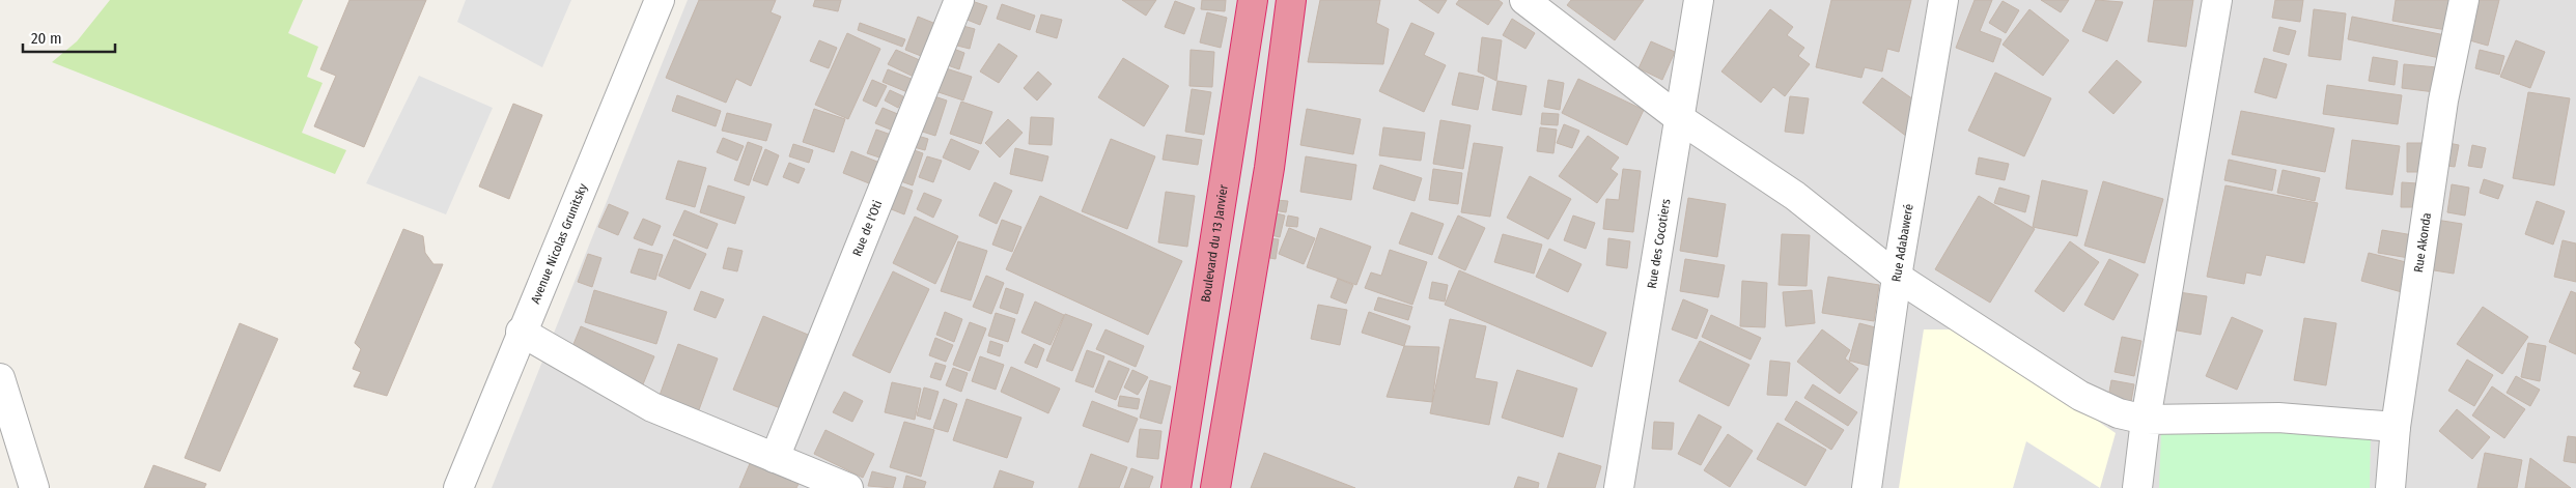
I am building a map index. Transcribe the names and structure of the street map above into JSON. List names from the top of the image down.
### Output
{
  "streets": {
    "highway": ["Boulevard du 13 Janvier"],
    "street": [
      "Rue de l'Oti",
      "Avenue Nicolas Grunitsky",
      "Rue des Cocotiers",
      "Rue Adabaweré",
      "Rue Akonda"
    ]
  },
  "scale_bar": "20 m"
}
